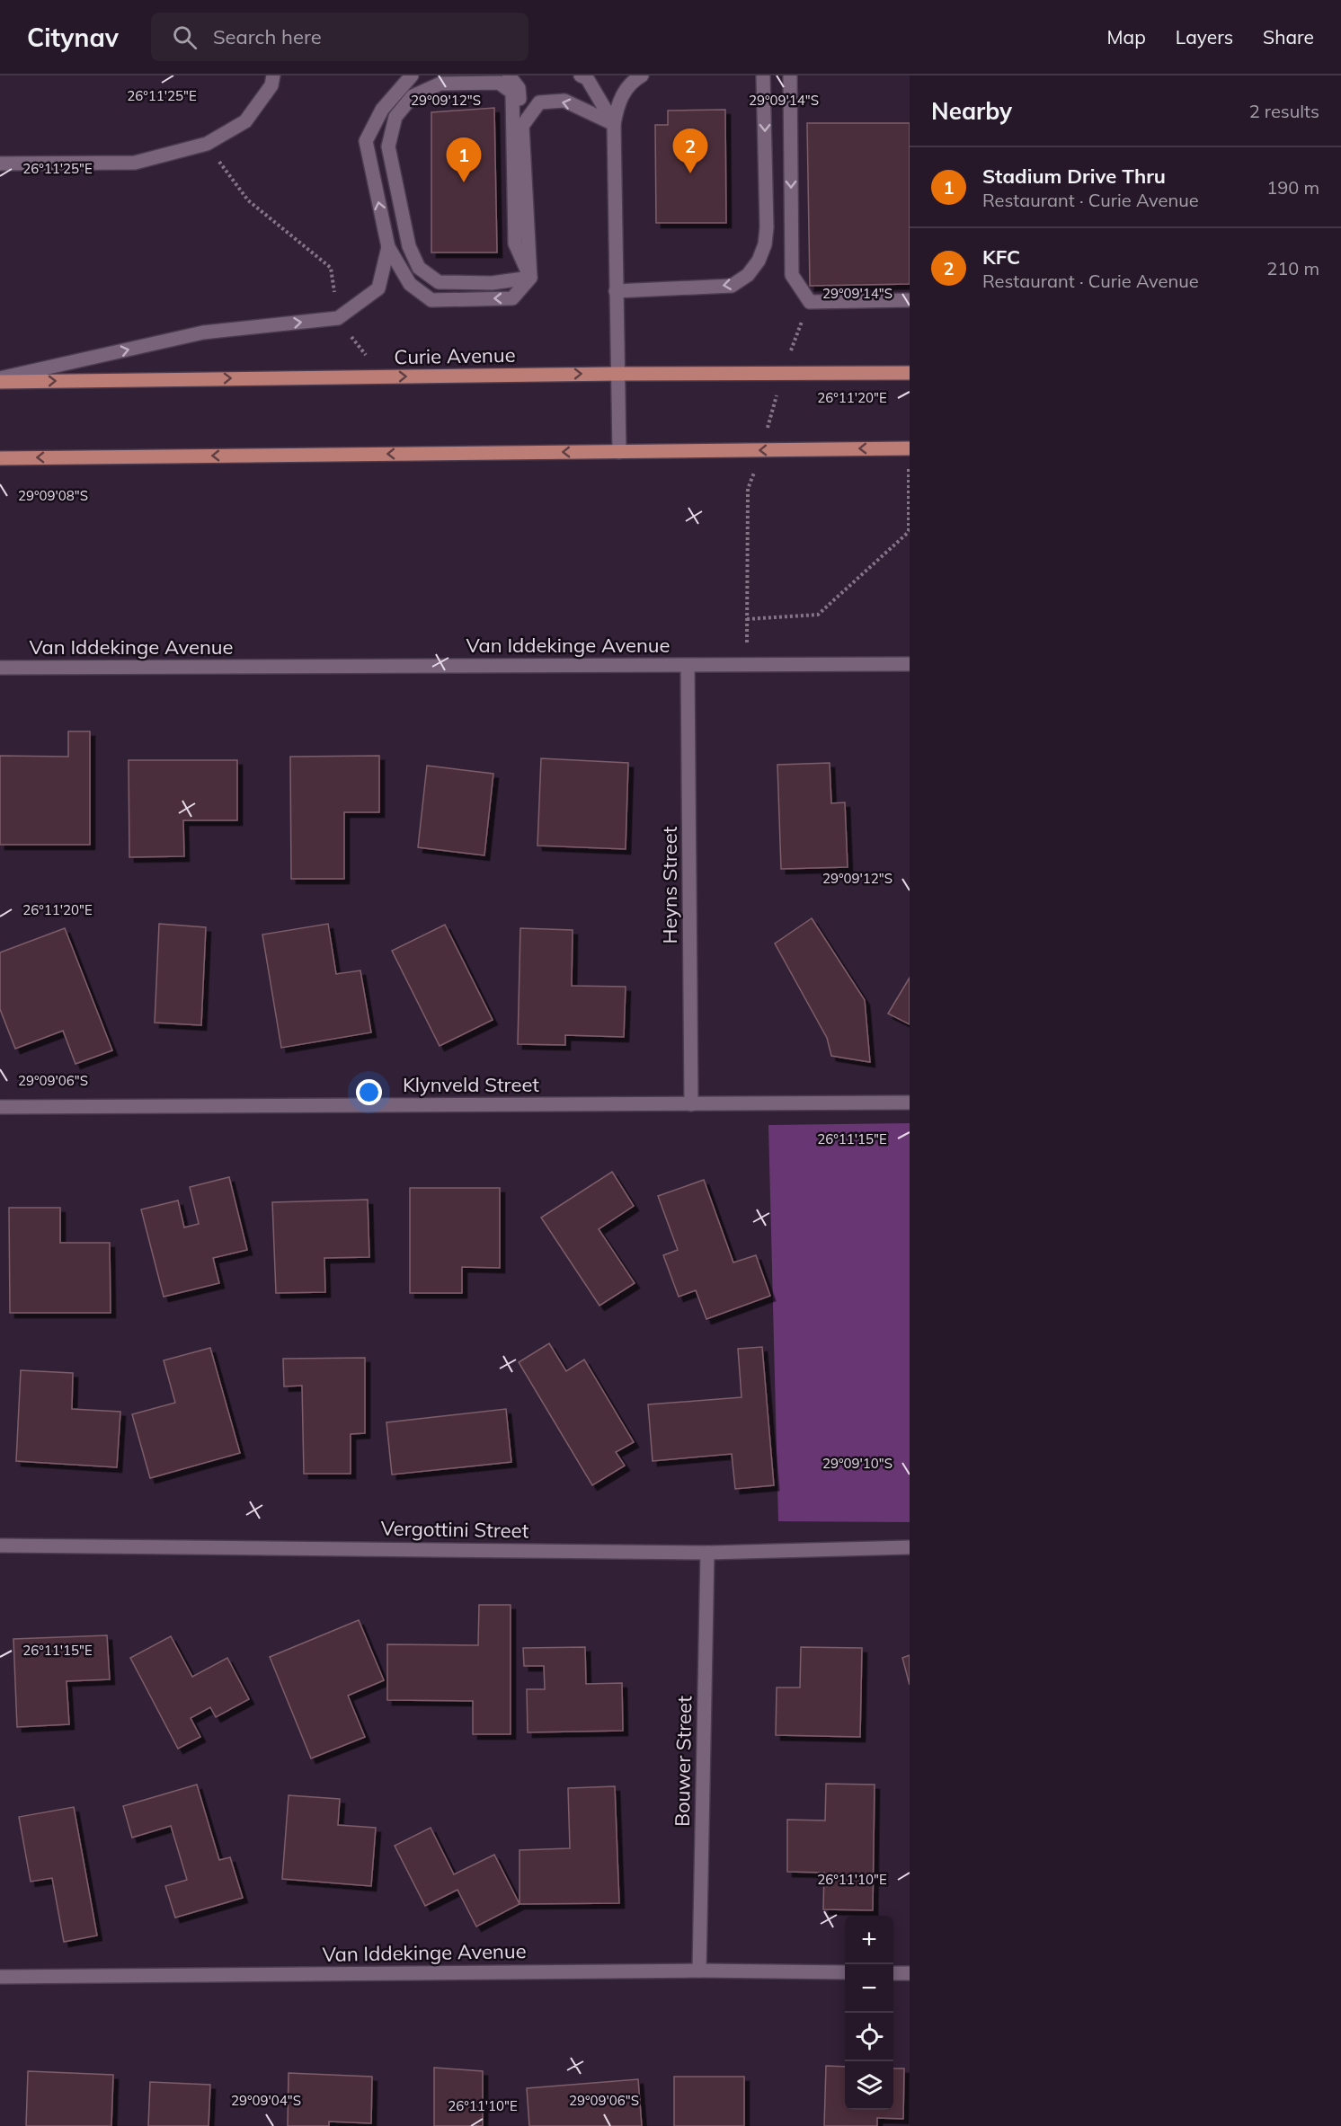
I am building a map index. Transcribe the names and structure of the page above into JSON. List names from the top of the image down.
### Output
{
  "streets": {
    "main road": ["Curie Avenue"],
    "street": [
      "Van Iddekinge Avenue",
      "Heyns Street",
      "Klynveld Street",
      "Vergottini Street",
      "Bouwer Street"
    ]
  },
  "crossings": [
    ["Van Iddekinge Avenue", "Heyns Street"],
    ["Van Iddekinge Avenue", "Bouwer Street"],
    ["Heyns Street", "Klynveld Street"],
    ["Vergottini Street", "Bouwer Street"]
  ],
  "page": {
    "header": "Citynav",
    "search": "Search here",
    "nav": ["Map", "Layers", "Share"],
    "heading": ["Nearby", "2 results"],
    "pins": ["2", "1"],
    "list": [
      {
        "mark": "1",
        "name": "Stadium Drive Thru",
        "note": "Restaurant · Curie Avenue",
        "value": "190 m"
      },
      {
        "mark": "2",
        "name": "KFC",
        "note": "Restaurant · Curie Avenue",
        "value": "210 m"
      }
    ],
    "map_buttons": ["+", "−"]
  },
  "coordinates": [
    "26°11'25\"E",
    "29°09'12\"S",
    "29°09'14\"S",
    "26°11'20\"E",
    "29°09'08\"S",
    "29°09'06\"S",
    "26°11'15\"E",
    "29°09'10\"S",
    "26°11'10\"E",
    "29°09'04\"S"
  ]
}
